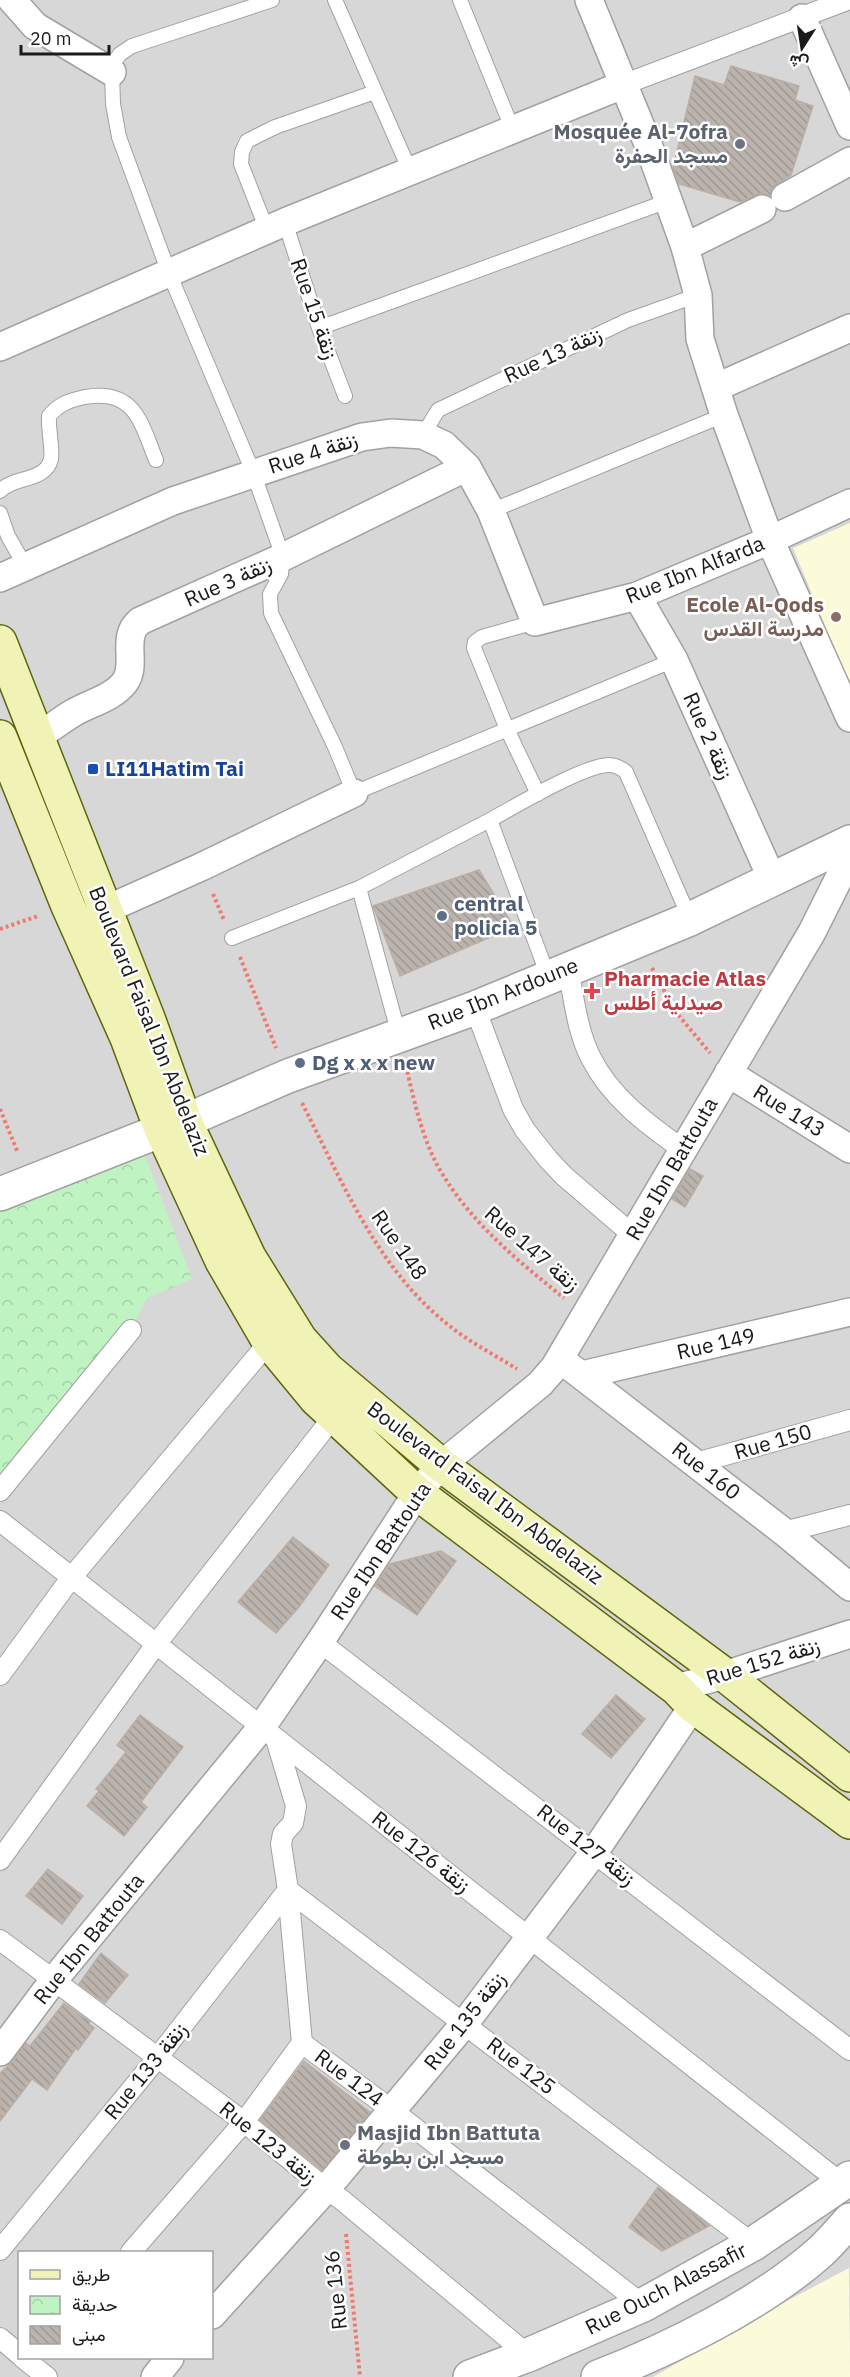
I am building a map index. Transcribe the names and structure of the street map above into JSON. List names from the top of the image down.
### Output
{
  "streets": {
    "main road": ["Boulevard Faisal Ibn Abdelaziz"],
    "street": [
      "Rue 4 زنقة",
      "Rue Ibn Alfarda",
      "Rue 3 زنقة",
      "Rue 2 زنقة",
      "Rue Ibn Ardoune",
      "Rue 143",
      "Rue Ibn Battouta",
      "Rue 149",
      "Rue 150",
      "Rue 160",
      "Rue 152 زنقة",
      "Rue 127 زنقة",
      "Rue 126 زنقة",
      "Rue 135 زنقة",
      "Rue 125",
      "Rue 133 زنقة",
      "Rue 124",
      "Rue 123 زنقة",
      "Rue Ouch Alassafir"
    ],
    "lane": ["Rue 15 زنقة", "Rue 13 زنقة"],
    "path": ["Rue 148", "Rue 147 زنقة", "Rue 136"]
  },
  "crossings": [
    ["Rue 13 زنقة", "Rue 4 زنقة"],
    ["Rue 4 زنقة", "Rue Ibn Alfarda"],
    ["Rue 4 زنقة", "Rue 3 زنقة"],
    ["Rue Ibn Alfarda", "Rue 2 زنقة"],
    ["Rue 3 زنقة", "Boulevard Faisal Ibn Abdelaziz"],
    ["Rue 2 زنقة", "Rue Ibn Ardoune"],
    ["Rue Ibn Ardoune", "Boulevard Faisal Ibn Abdelaziz"],
    ["Rue Ibn Ardoune", "Rue 148"],
    ["Rue Ibn Ardoune", "Rue 147 زنقة"],
    ["Boulevard Faisal Ibn Abdelaziz", "Rue Ibn Battouta"],
    ["Boulevard Faisal Ibn Abdelaziz", "Rue 152 زنقة"],
    ["Boulevard Faisal Ibn Abdelaziz", "Rue 135 زنقة"],
    ["Rue 143", "Rue Ibn Battouta"],
    ["Rue Ibn Battouta", "Rue 148"],
    ["Rue Ibn Battouta", "Rue 147 زنقة"],
    ["Rue Ibn Battouta", "Rue 160"],
    ["Rue Ibn Battouta", "Rue 127 زنقة"],
    ["Rue Ibn Battouta", "Rue 126 زنقة"],
    ["Rue Ibn Battouta", "Rue 124"],
    ["Rue Ibn Battouta", "Rue 123 زنقة"],
    ["Rue 149", "Rue 160"],
    ["Rue 150", "Rue 160"],
    ["Rue 152 زنقة", "Rue 135 زنقة"],
    ["Rue 127 زنقة", "Rue 135 زنقة"],
    ["Rue 126 زنقة", "Rue 135 زنقة"],
    ["Rue 126 زنقة", "Rue 124"],
    ["Rue 126 زنقة", "Rue Ouch Alassafir"],
    ["Rue 135 زنقة", "Rue 125"],
    ["Rue 135 زنقة", "Rue 124"],
    ["Rue 135 زنقة", "Rue 123 زنقة"],
    ["Rue 135 زنقة", "Rue 136"],
    ["Rue 125", "Rue 133 زنقة"],
    ["Rue 125", "Rue 124"],
    ["Rue 125", "Rue Ouch Alassafir"],
    ["Rue 133 زنقة", "Rue 124"],
    ["Rue 133 زنقة", "Rue 123 زنقة"],
    ["Rue 124", "Rue Ouch Alassafir"],
    ["Rue 123 زنقة", "Rue Ouch Alassafir"],
    ["Rue 123 زنقة", "Rue 136"]
  ],
  "places": {
    "other": [
      "Mosquée Al-7ofra مسجد الحفرة",
      "Ecole Al-Qods مدرسة القدس",
      "central policia 5",
      "Dg x x x new",
      "Masjid Ibn Battuta مسجد ابن بطوطة"
    ],
    "transit": ["LI11Hatim Tai"],
    "health": ["Pharmacie Atlas صيدلية أطلس"]
  },
  "legend": ["طريق", "حديقة", "مبنى"],
  "scale_bar": "20 m",
  "north": "bottom"
}
